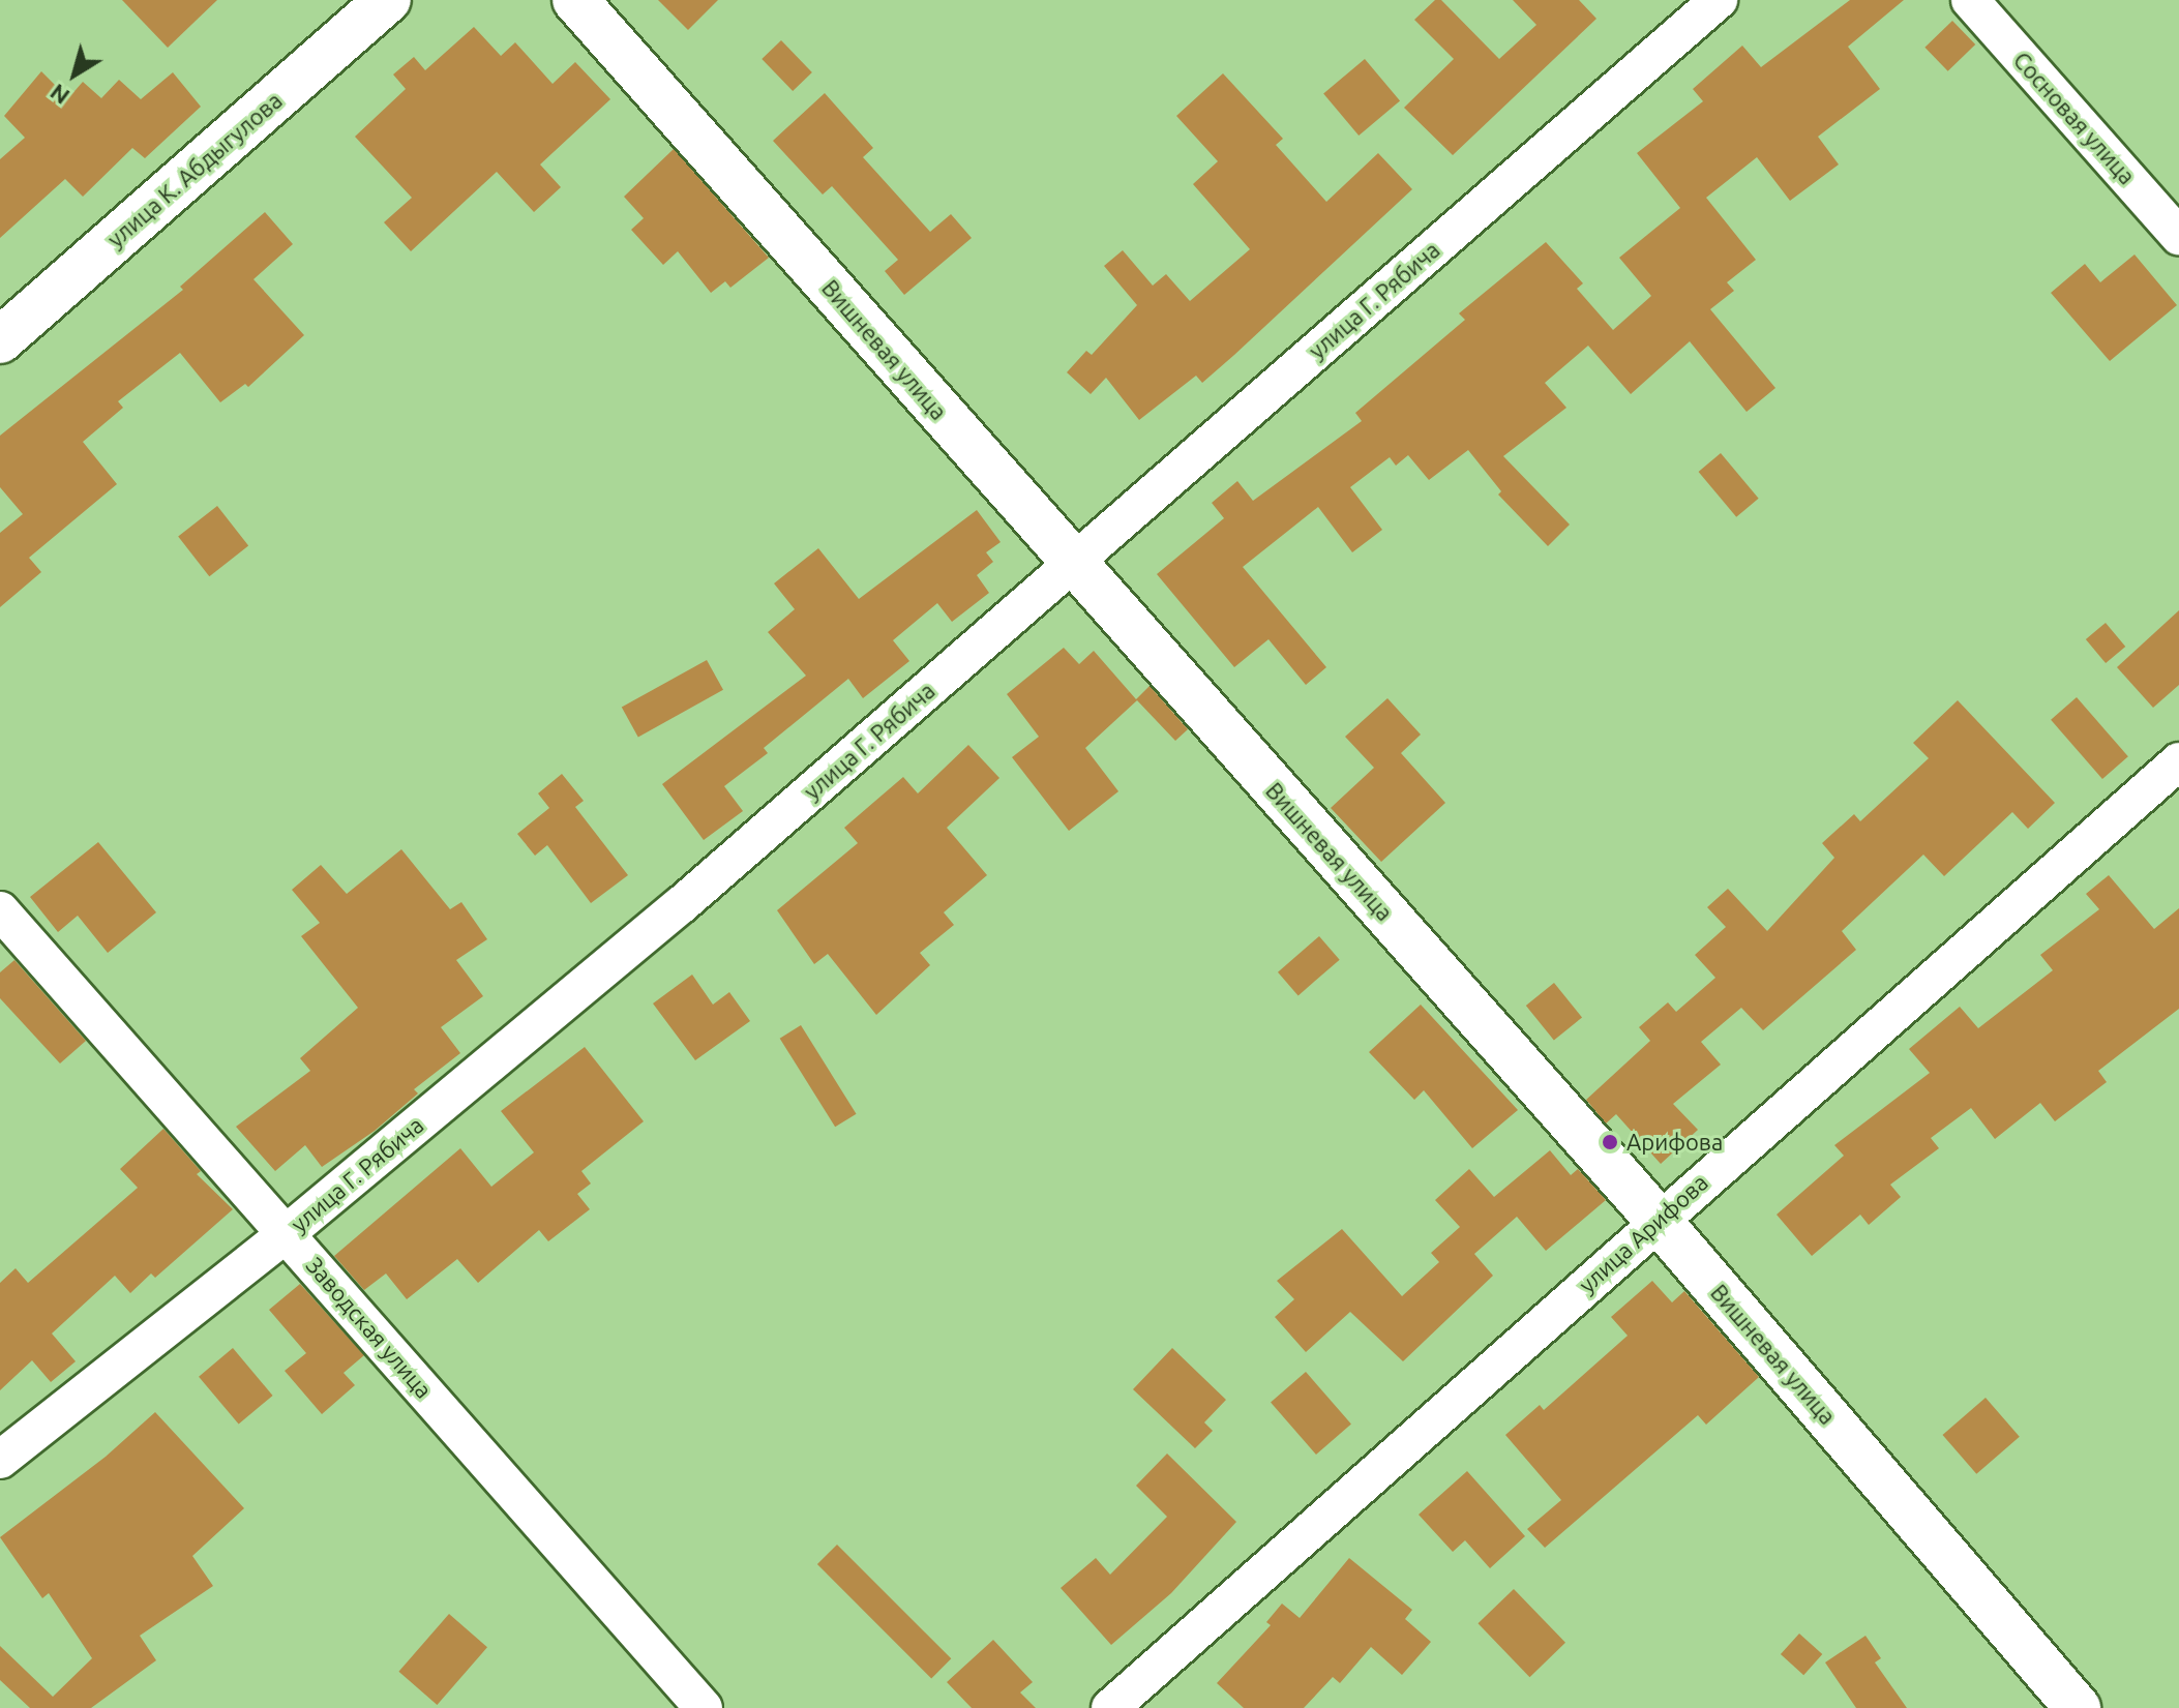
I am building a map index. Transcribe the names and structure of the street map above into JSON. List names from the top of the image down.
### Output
{
  "streets": {
    "street": [
      "Сосновая улица",
      "улица К. Абдыгулова",
      "улица Г. Рябича",
      "Вишневая улица",
      "улица Арифова",
      "Заводская улица"
    ]
  },
  "crossings": [
    ["улица Г. Рябича", "Вишневая улица"],
    ["улица Г. Рябича", "Заводская улица"],
    ["Вишневая улица", "улица Арифова"]
  ],
  "places": ["Арифова"],
  "north": "bottom left"
}
